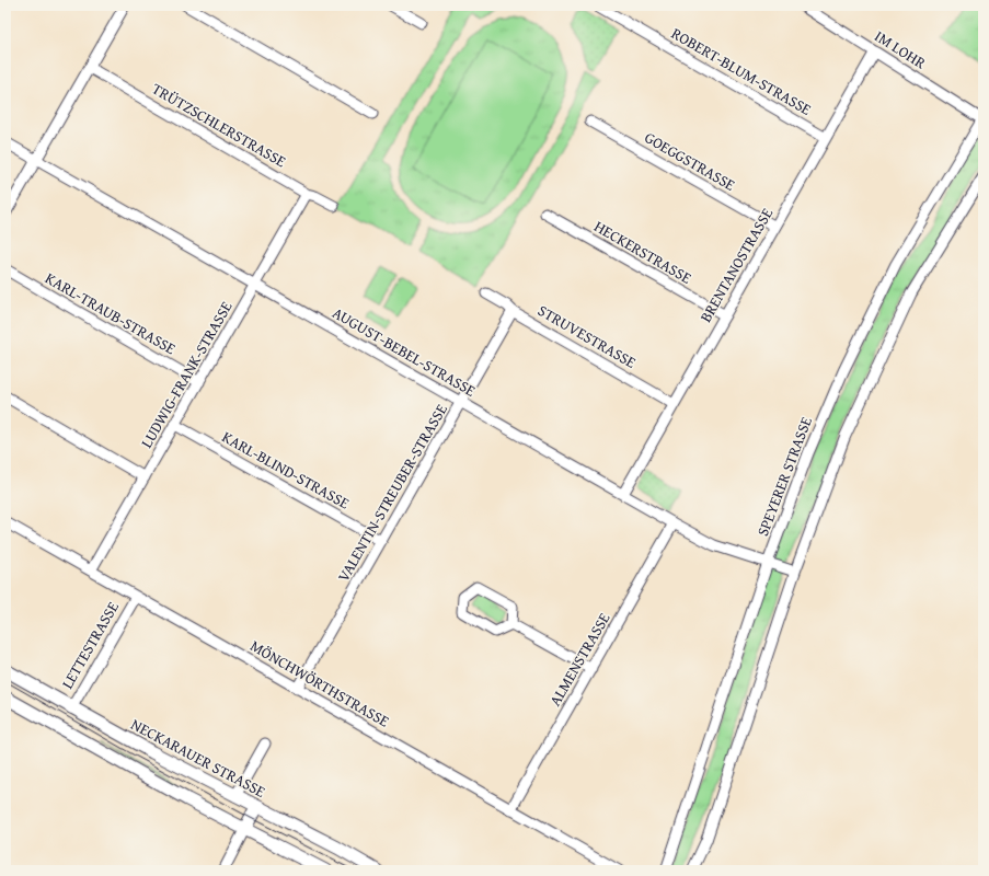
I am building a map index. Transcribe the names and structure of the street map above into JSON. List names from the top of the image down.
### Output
{
  "streets": {
    "main road": ["NECKARAUER STRASSE"],
    "street": [
      "IM LOHR",
      "ROBERT-BLUM-STRASSE",
      "TRÜTZSCHLERSTRASSE",
      "GOEGGSTRASSE",
      "HECKERSTRASSE",
      "BRENTANOSTRASSE",
      "KARL-TRAUB-STRASSE",
      "STRUVESTRASSE",
      "AUGUST-BEBEL-STRASSE",
      "LUDWIG-FRANK-STRASSE",
      "KARL-BLIND-STRASSE",
      "SPEYERER STRASSE",
      "VALENTIN-STREUBER-STRASSE",
      "LETTESTRASSE",
      "ALMENSTRASSE",
      "MÖNCHWÖRTHSTRASSE"
    ]
  },
  "crossings": [
    ["IM LOHR", "BRENTANOSTRASSE"],
    ["IM LOHR", "SPEYERER STRASSE"],
    ["ROBERT-BLUM-STRASSE", "BRENTANOSTRASSE"],
    ["TRÜTZSCHLERSTRASSE", "LUDWIG-FRANK-STRASSE"],
    ["GOEGGSTRASSE", "BRENTANOSTRASSE"],
    ["HECKERSTRASSE", "BRENTANOSTRASSE"],
    ["BRENTANOSTRASSE", "STRUVESTRASSE"],
    ["BRENTANOSTRASSE", "AUGUST-BEBEL-STRASSE"],
    ["KARL-TRAUB-STRASSE", "LUDWIG-FRANK-STRASSE"],
    ["STRUVESTRASSE", "VALENTIN-STREUBER-STRASSE"],
    ["AUGUST-BEBEL-STRASSE", "LUDWIG-FRANK-STRASSE"],
    ["AUGUST-BEBEL-STRASSE", "SPEYERER STRASSE"],
    ["AUGUST-BEBEL-STRASSE", "VALENTIN-STREUBER-STRASSE"],
    ["AUGUST-BEBEL-STRASSE", "ALMENSTRASSE"],
    ["LUDWIG-FRANK-STRASSE", "KARL-BLIND-STRASSE"],
    ["LUDWIG-FRANK-STRASSE", "MÖNCHWÖRTHSTRASSE"],
    ["KARL-BLIND-STRASSE", "VALENTIN-STREUBER-STRASSE"],
    ["VALENTIN-STREUBER-STRASSE", "MÖNCHWÖRTHSTRASSE"],
    ["LETTESTRASSE", "MÖNCHWÖRTHSTRASSE"],
    ["LETTESTRASSE", "NECKARAUER STRASSE"],
    ["ALMENSTRASSE", "MÖNCHWÖRTHSTRASSE"]
  ]
}
